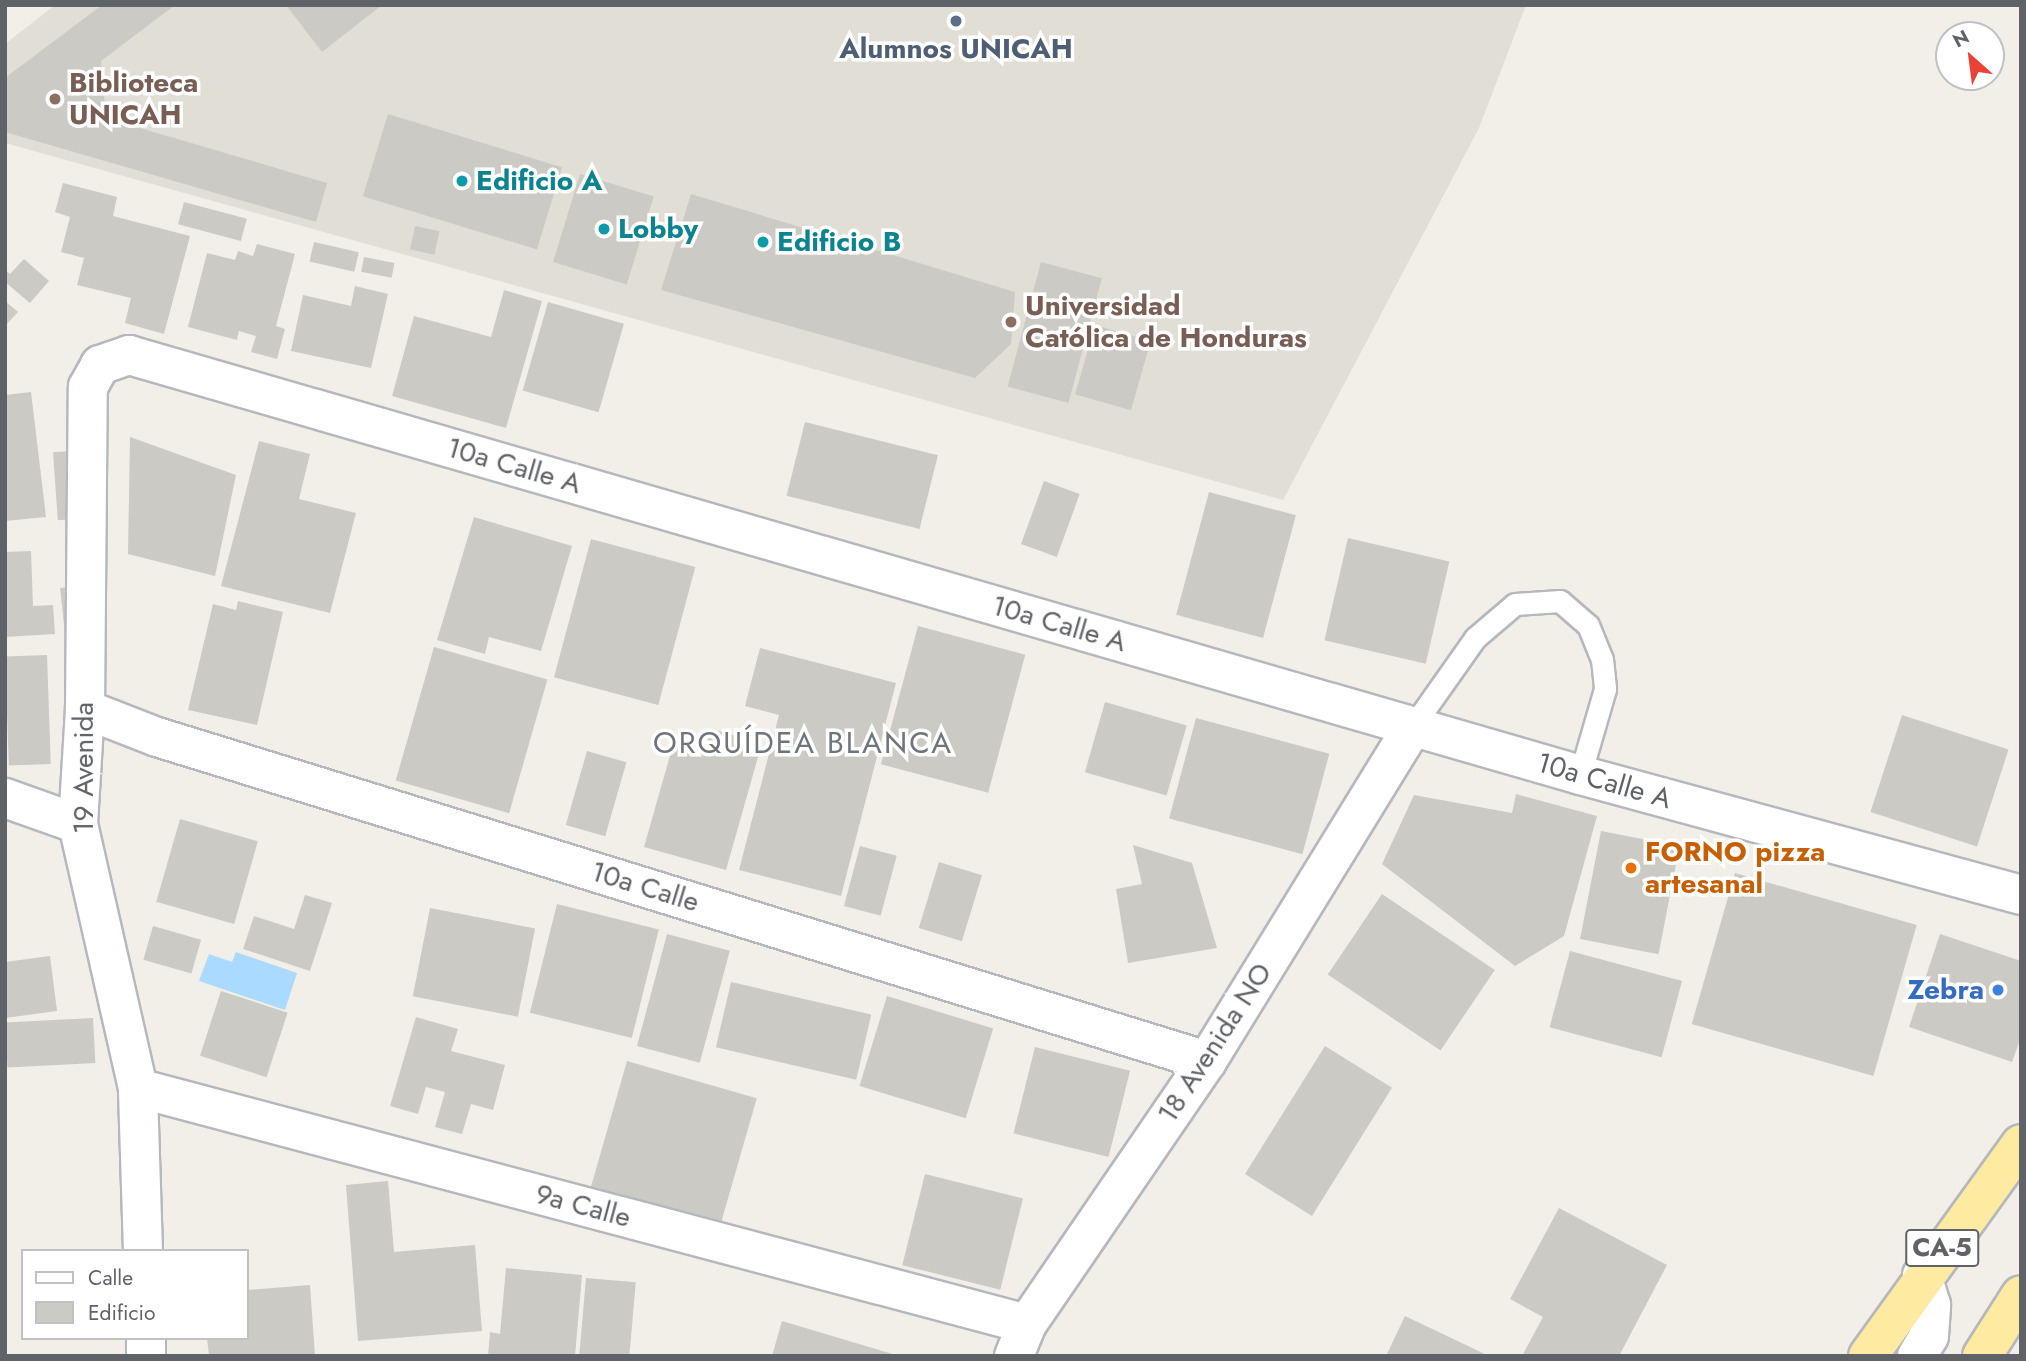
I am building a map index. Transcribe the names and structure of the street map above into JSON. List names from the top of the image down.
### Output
{
  "streets": {
    "highway": ["CA-5"],
    "street": [
      "10a Calle A",
      "19 Avenida",
      "10a Calle",
      "18 Avenida NO",
      "9a Calle"
    ]
  },
  "crossings": [
    ["10a Calle A", "19 Avenida"],
    ["10a Calle A", "18 Avenida NO"],
    ["19 Avenida", "10a Calle"],
    ["19 Avenida", "9a Calle"],
    ["10a Calle", "18 Avenida NO"],
    ["18 Avenida NO", "9a Calle"]
  ],
  "districts": ["ORQUÍDEA BLANCA"],
  "places": [
    "Alumnos UNICAH",
    "Biblioteca UNICAH",
    "Edificio A",
    "Lobby",
    "Edificio B",
    "Universidad Católica de Honduras",
    "FORNO pizza artesanal",
    "Zebra"
  ],
  "legend": ["Calle", "Edificio"],
  "north": "top left"
}
